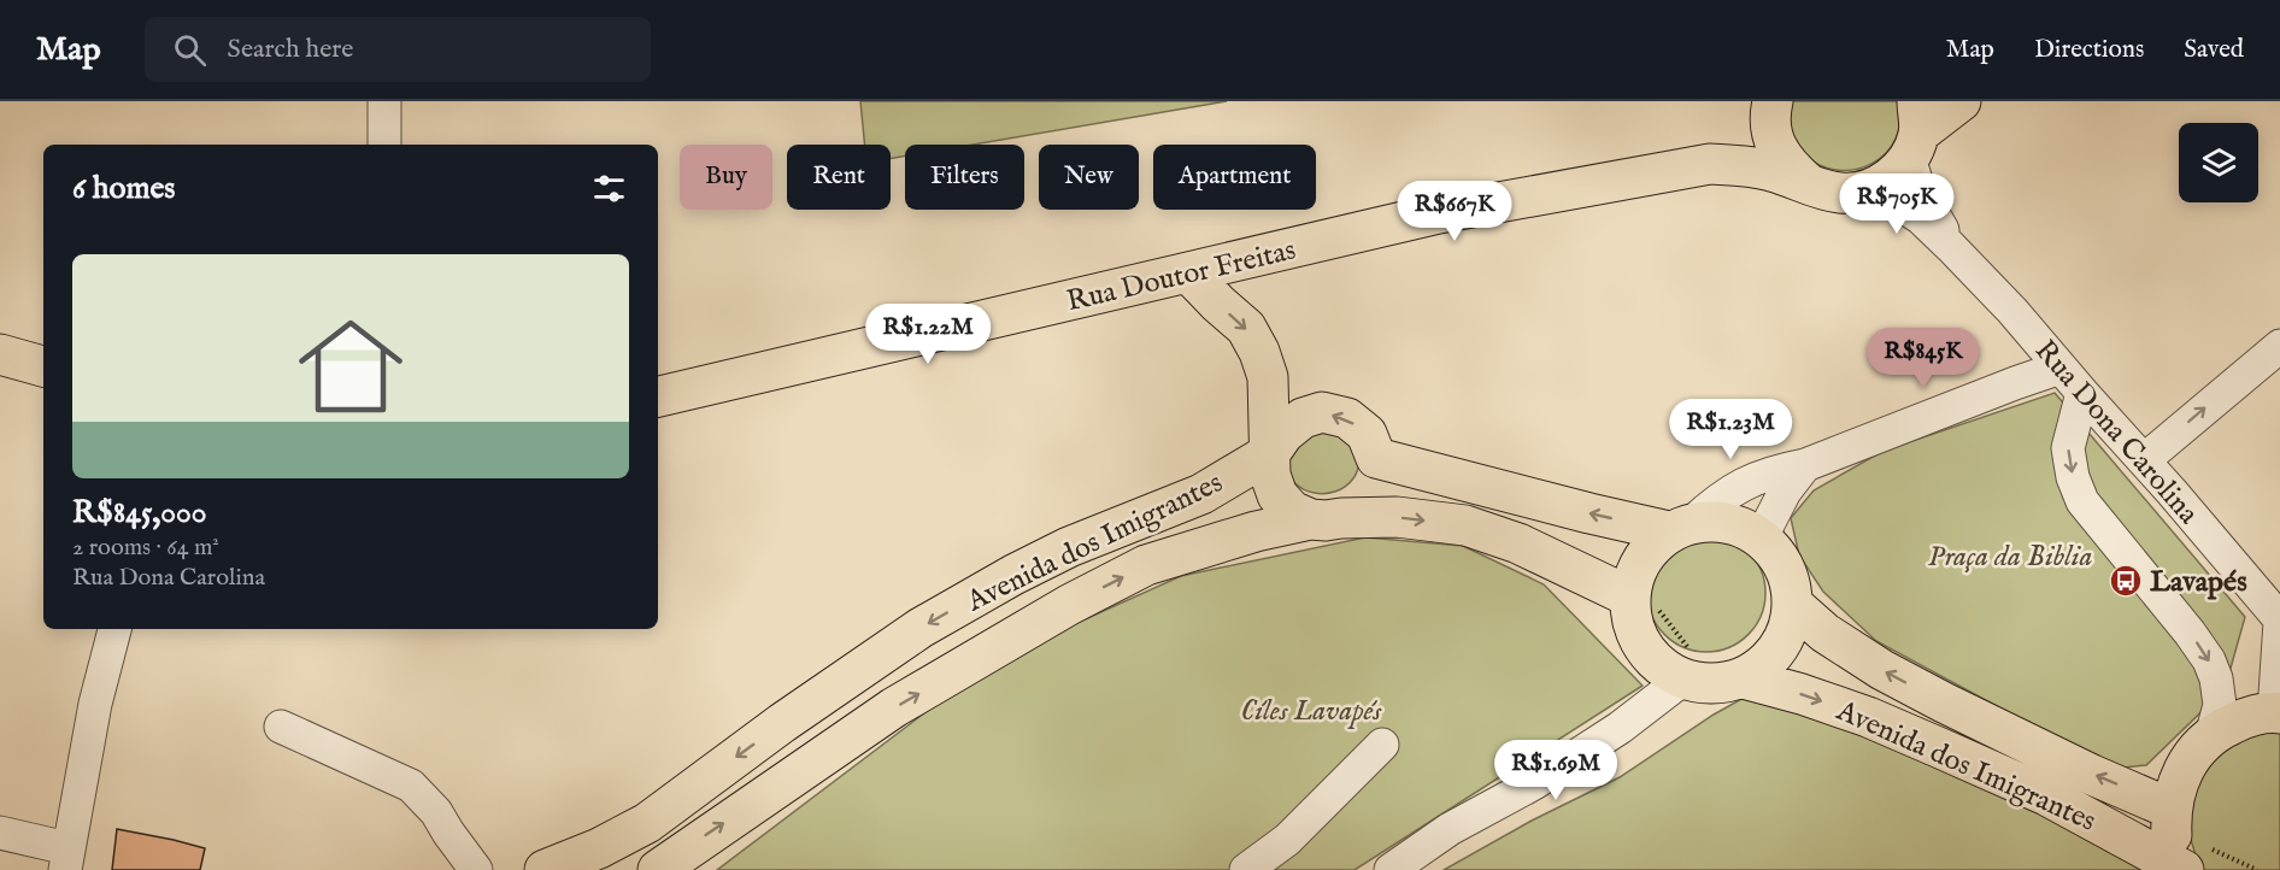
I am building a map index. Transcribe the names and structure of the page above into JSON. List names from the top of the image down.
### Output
{
  "streets": {
    "main road": ["Rua Doutor Freitas", "Avenida dos Imigrantes"],
    "street": ["Rua Dona Carolina"]
  },
  "crossings": [
    ["Rua Doutor Freitas", "Rua Dona Carolina"]
  ],
  "parks": ["Praça da Biblia", "Cíles Lavapés"],
  "places": {
    "bus stop": ["Lavapés"]
  },
  "page": {
    "header": "Map",
    "search": "Search here",
    "nav": ["Map", "Directions", "Saved"],
    "chip": [
      "Buy",
      "Rent",
      "Filters",
      "New",
      "Apartment"
    ],
    "heading": "6 homes",
    "price": [
      "R$705K",
      "R$667K",
      "R$1.22M",
      "R$845K",
      "R$1.23M",
      "R$1.69M"
    ],
    "list": [
      {
        "name": "R$845,000",
        "note": "2 rooms · 64 m² · Rua Dona Carolina"
      }
    ]
  }
}
